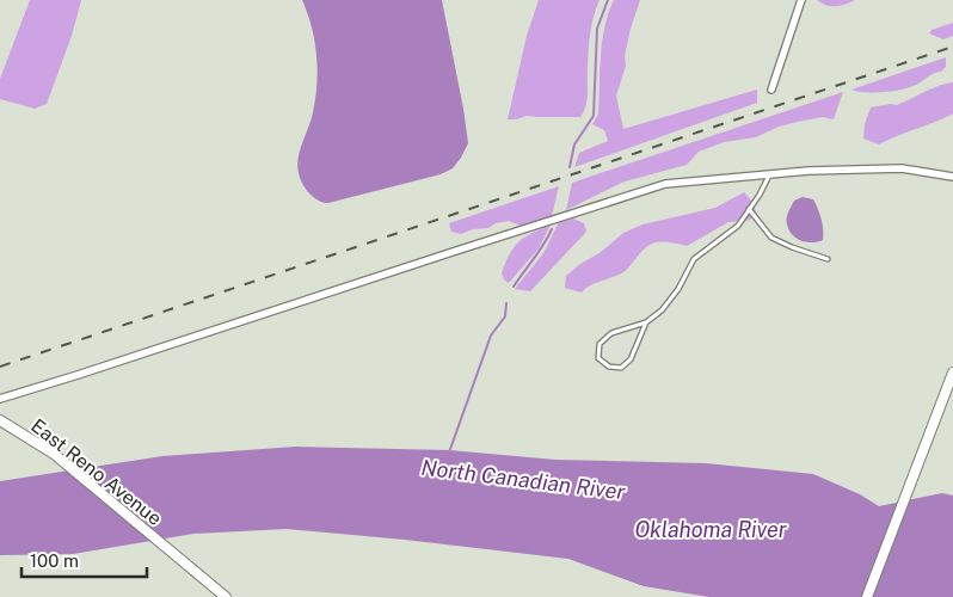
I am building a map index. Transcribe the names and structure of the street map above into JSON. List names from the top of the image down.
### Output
{
  "streets": {
    "main road": ["East Reno Avenue"]
  },
  "water": ["North Canadian River", "Oklahoma River"],
  "scale_bar": "100 m"
}
